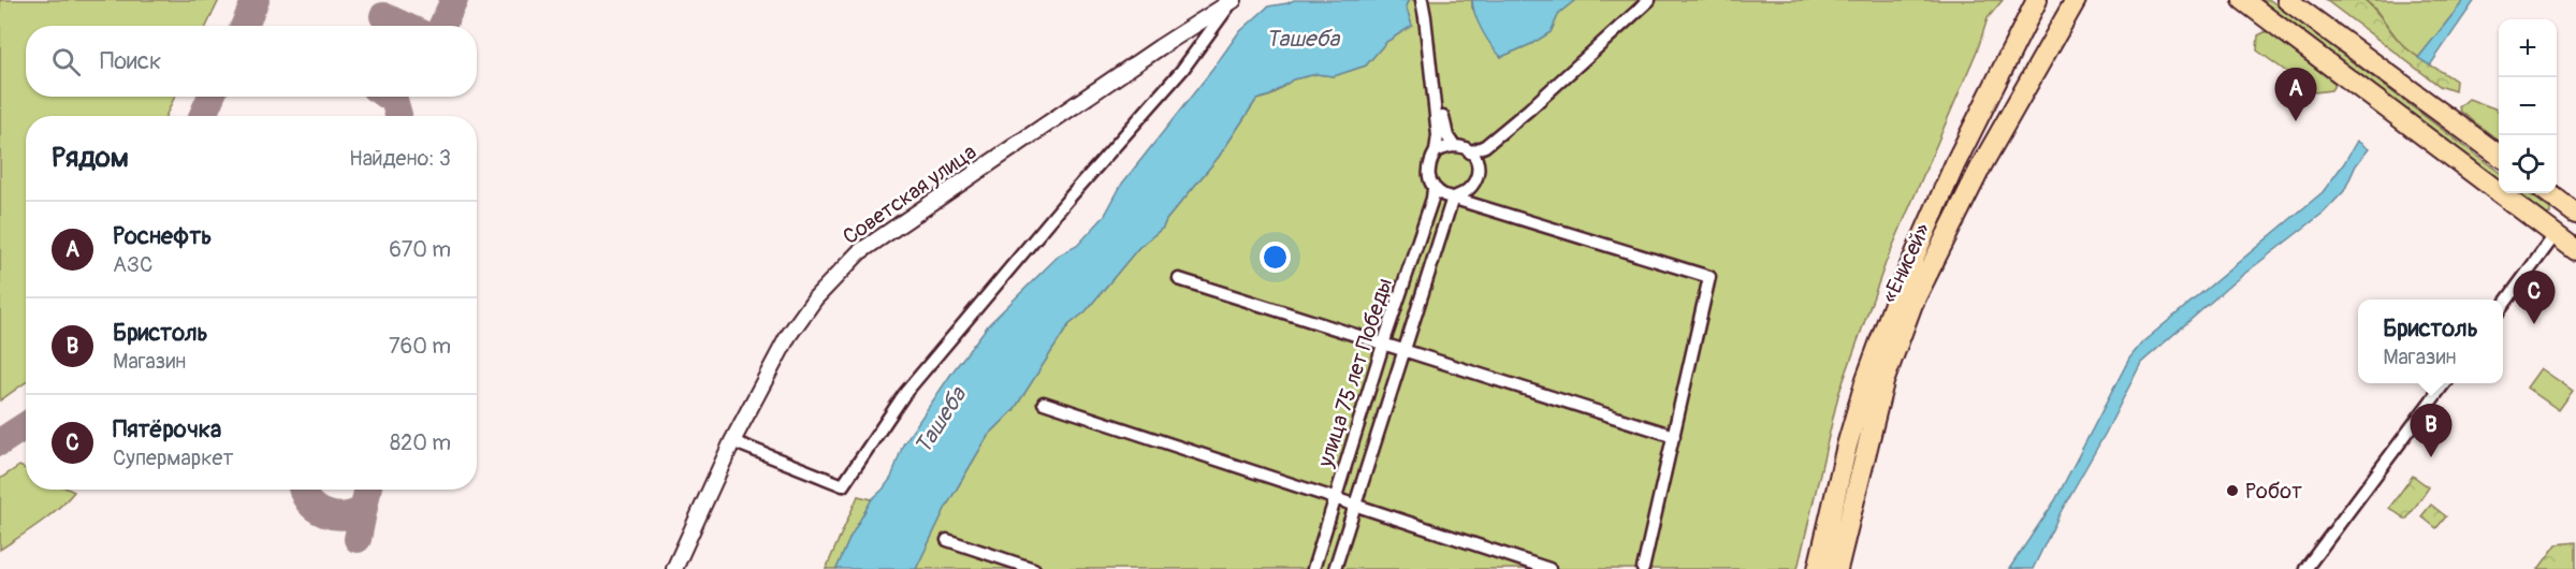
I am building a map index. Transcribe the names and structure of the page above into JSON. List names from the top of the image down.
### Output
{
  "streets": {
    "main road": ["«Енисей»"],
    "street": ["Советская улица", "улица 75 лет Победы"]
  },
  "water": ["Ташеба"],
  "places": ["Робот"],
  "page": {
    "map_buttons": ["+", "−"],
    "search": "Поиск",
    "pins": ["A", "C", "B"],
    "heading": ["Рядом", "Найдено: 3"],
    "list": [
      {
        "mark": "A",
        "name": "Роснефть",
        "note": "АЗС",
        "value": "670 m"
      },
      {
        "mark": "B",
        "name": "Бристоль",
        "note": "Магазин",
        "value": "760 m"
      },
      {
        "mark": "C",
        "name": "Пятёрочка",
        "note": "Супермаркет",
        "value": "820 m"
      }
    ],
    "popup": ["Бристоль", "Магазин"]
  }
}
